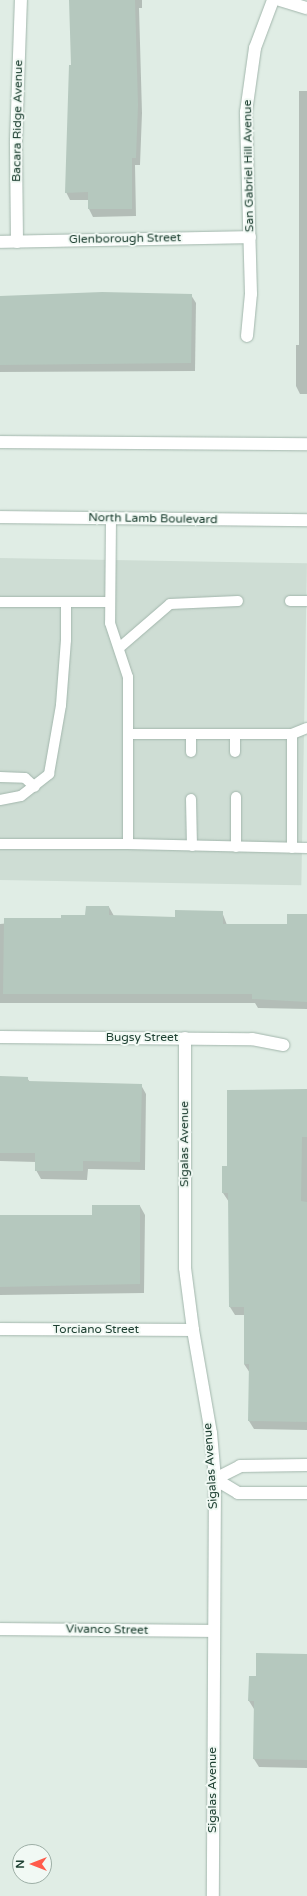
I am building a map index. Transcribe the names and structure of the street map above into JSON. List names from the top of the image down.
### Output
{
  "streets": {
    "street": [
      "Bacara Ridge Avenue",
      "San Gabriel Hill Avenue",
      "Glenborough Street",
      "North Lamb Boulevard",
      "Bugsy Street",
      "Sigalas Avenue",
      "Torciano Street",
      "Vivanco Street"
    ]
  },
  "crossings": [
    ["Bacara Ridge Avenue", "Glenborough Street"],
    ["San Gabriel Hill Avenue", "Glenborough Street"],
    ["Bugsy Street", "Sigalas Avenue"],
    ["Sigalas Avenue", "Torciano Street"],
    ["Sigalas Avenue", "Vivanco Street"]
  ],
  "north": "left"
}
